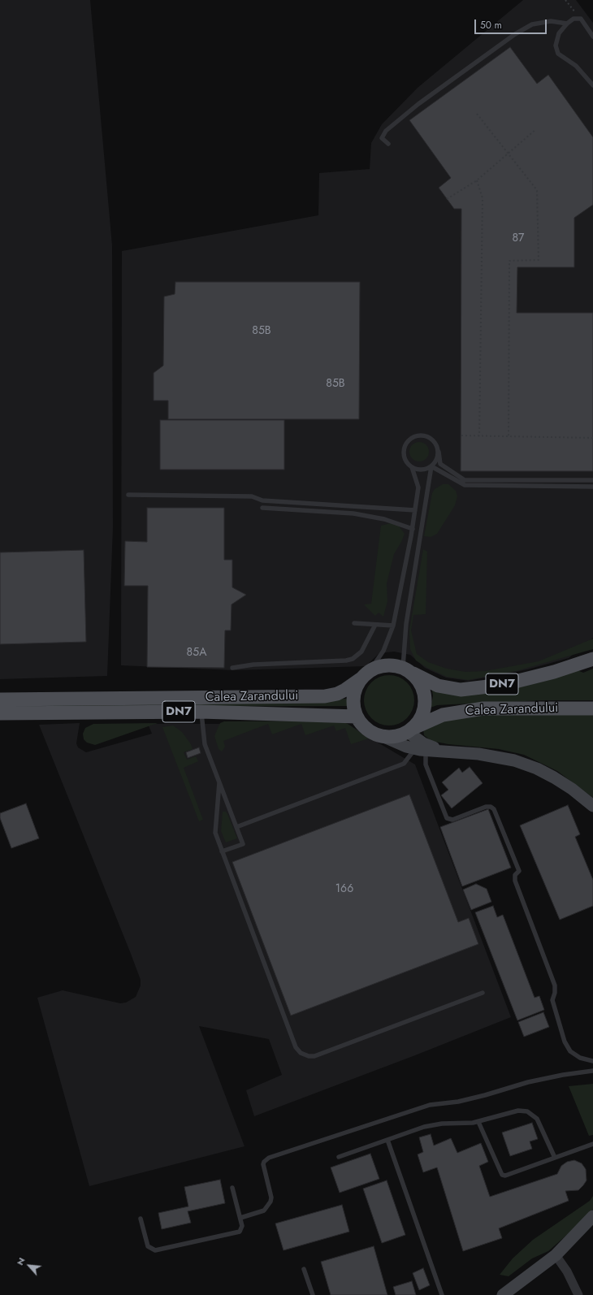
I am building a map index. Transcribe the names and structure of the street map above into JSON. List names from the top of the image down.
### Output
{
  "streets": {
    "main road": ["DN7", "Calea Zarandului"]
  },
  "house_numbers": [
    "87",
    "85B",
    "85B",
    "85A",
    "166"
  ],
  "scale_bar": "50 m",
  "north": "top left"
}
